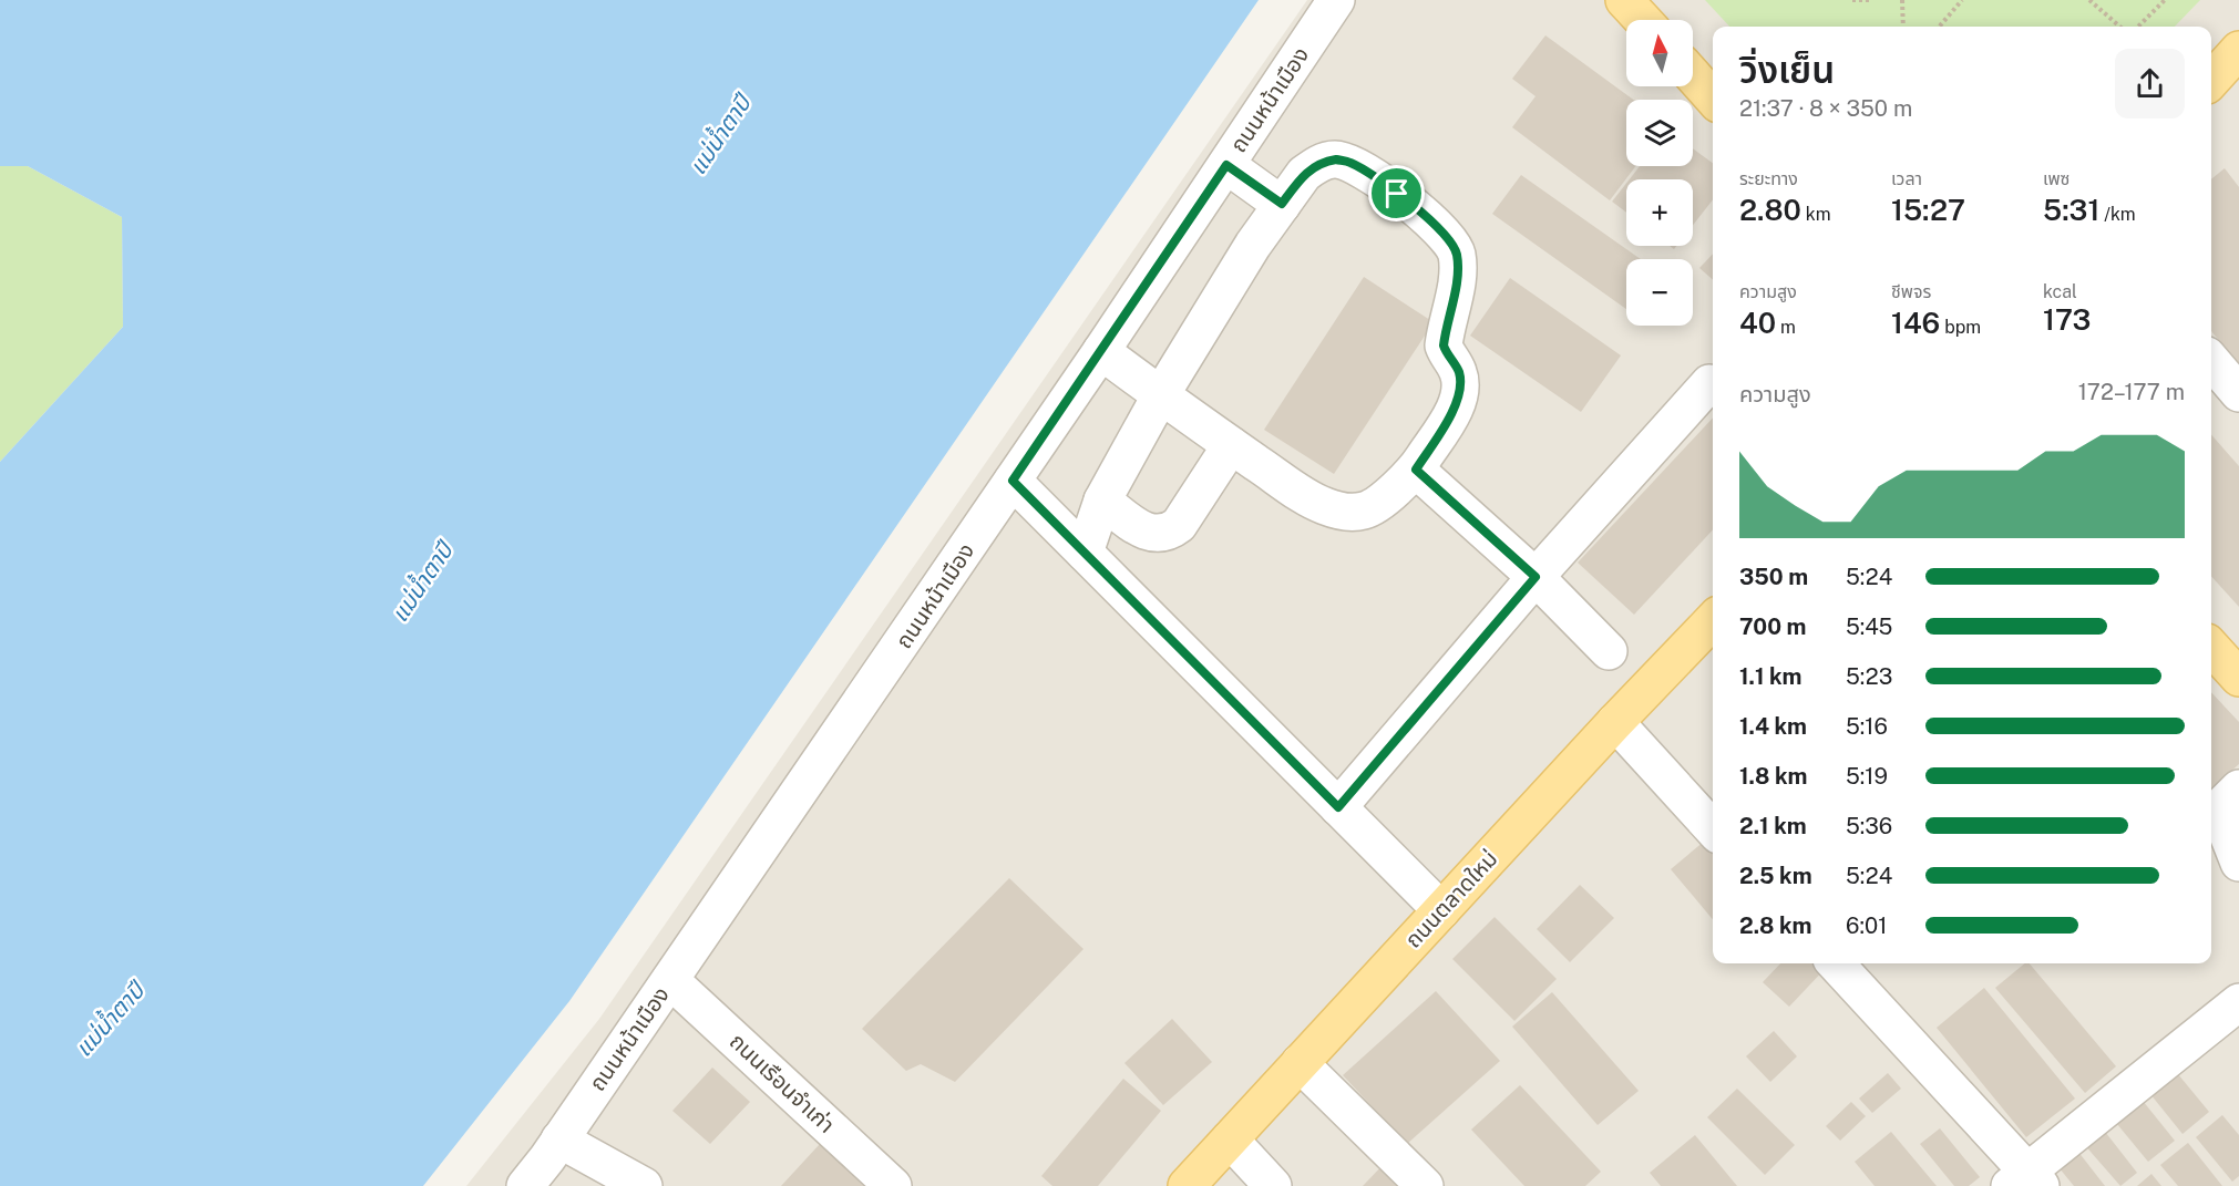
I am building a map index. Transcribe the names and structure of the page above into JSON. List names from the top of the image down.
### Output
{
  "streets": {
    "main road": ["ถนนตลาดใหม่"],
    "street": ["ถนนหน้าเมือง", "ถนนเรือนจำเก่า"]
  },
  "crossings": [
    ["ถนนหน้าเมือง", "ถนนเรือนจำเก่า"]
  ],
  "water": ["แม่น้ำตาปี"],
  "north": "top",
  "page": {
    "map_buttons": ["+", "−"],
    "heading": ["วิ่งเย็น", "21:37 · 8 × 350 m"],
    "stats": [
      ["ระยะทาง", "2.80 km"],
      ["เวลา", "15:27"],
      ["เพซ", "5:31 /km"],
      ["ความสูง", "40 m"],
      ["ชีพจร", "146 bpm"],
      ["kcal", "173"]
    ],
    "chart": ["ความสูง", "172–177 m"],
    "list": [
      {
        "name": "350 m",
        "note": "5:24"
      },
      {
        "name": "700 m",
        "note": "5:45"
      },
      {
        "name": "1.1 km",
        "note": "5:23"
      },
      {
        "name": "1.4 km",
        "note": "5:16"
      },
      {
        "name": "1.8 km",
        "note": "5:19"
      },
      {
        "name": "2.1 km",
        "note": "5:36"
      },
      {
        "name": "2.5 km",
        "note": "5:24"
      },
      {
        "name": "2.8 km",
        "note": "6:01"
      }
    ]
  }
}
